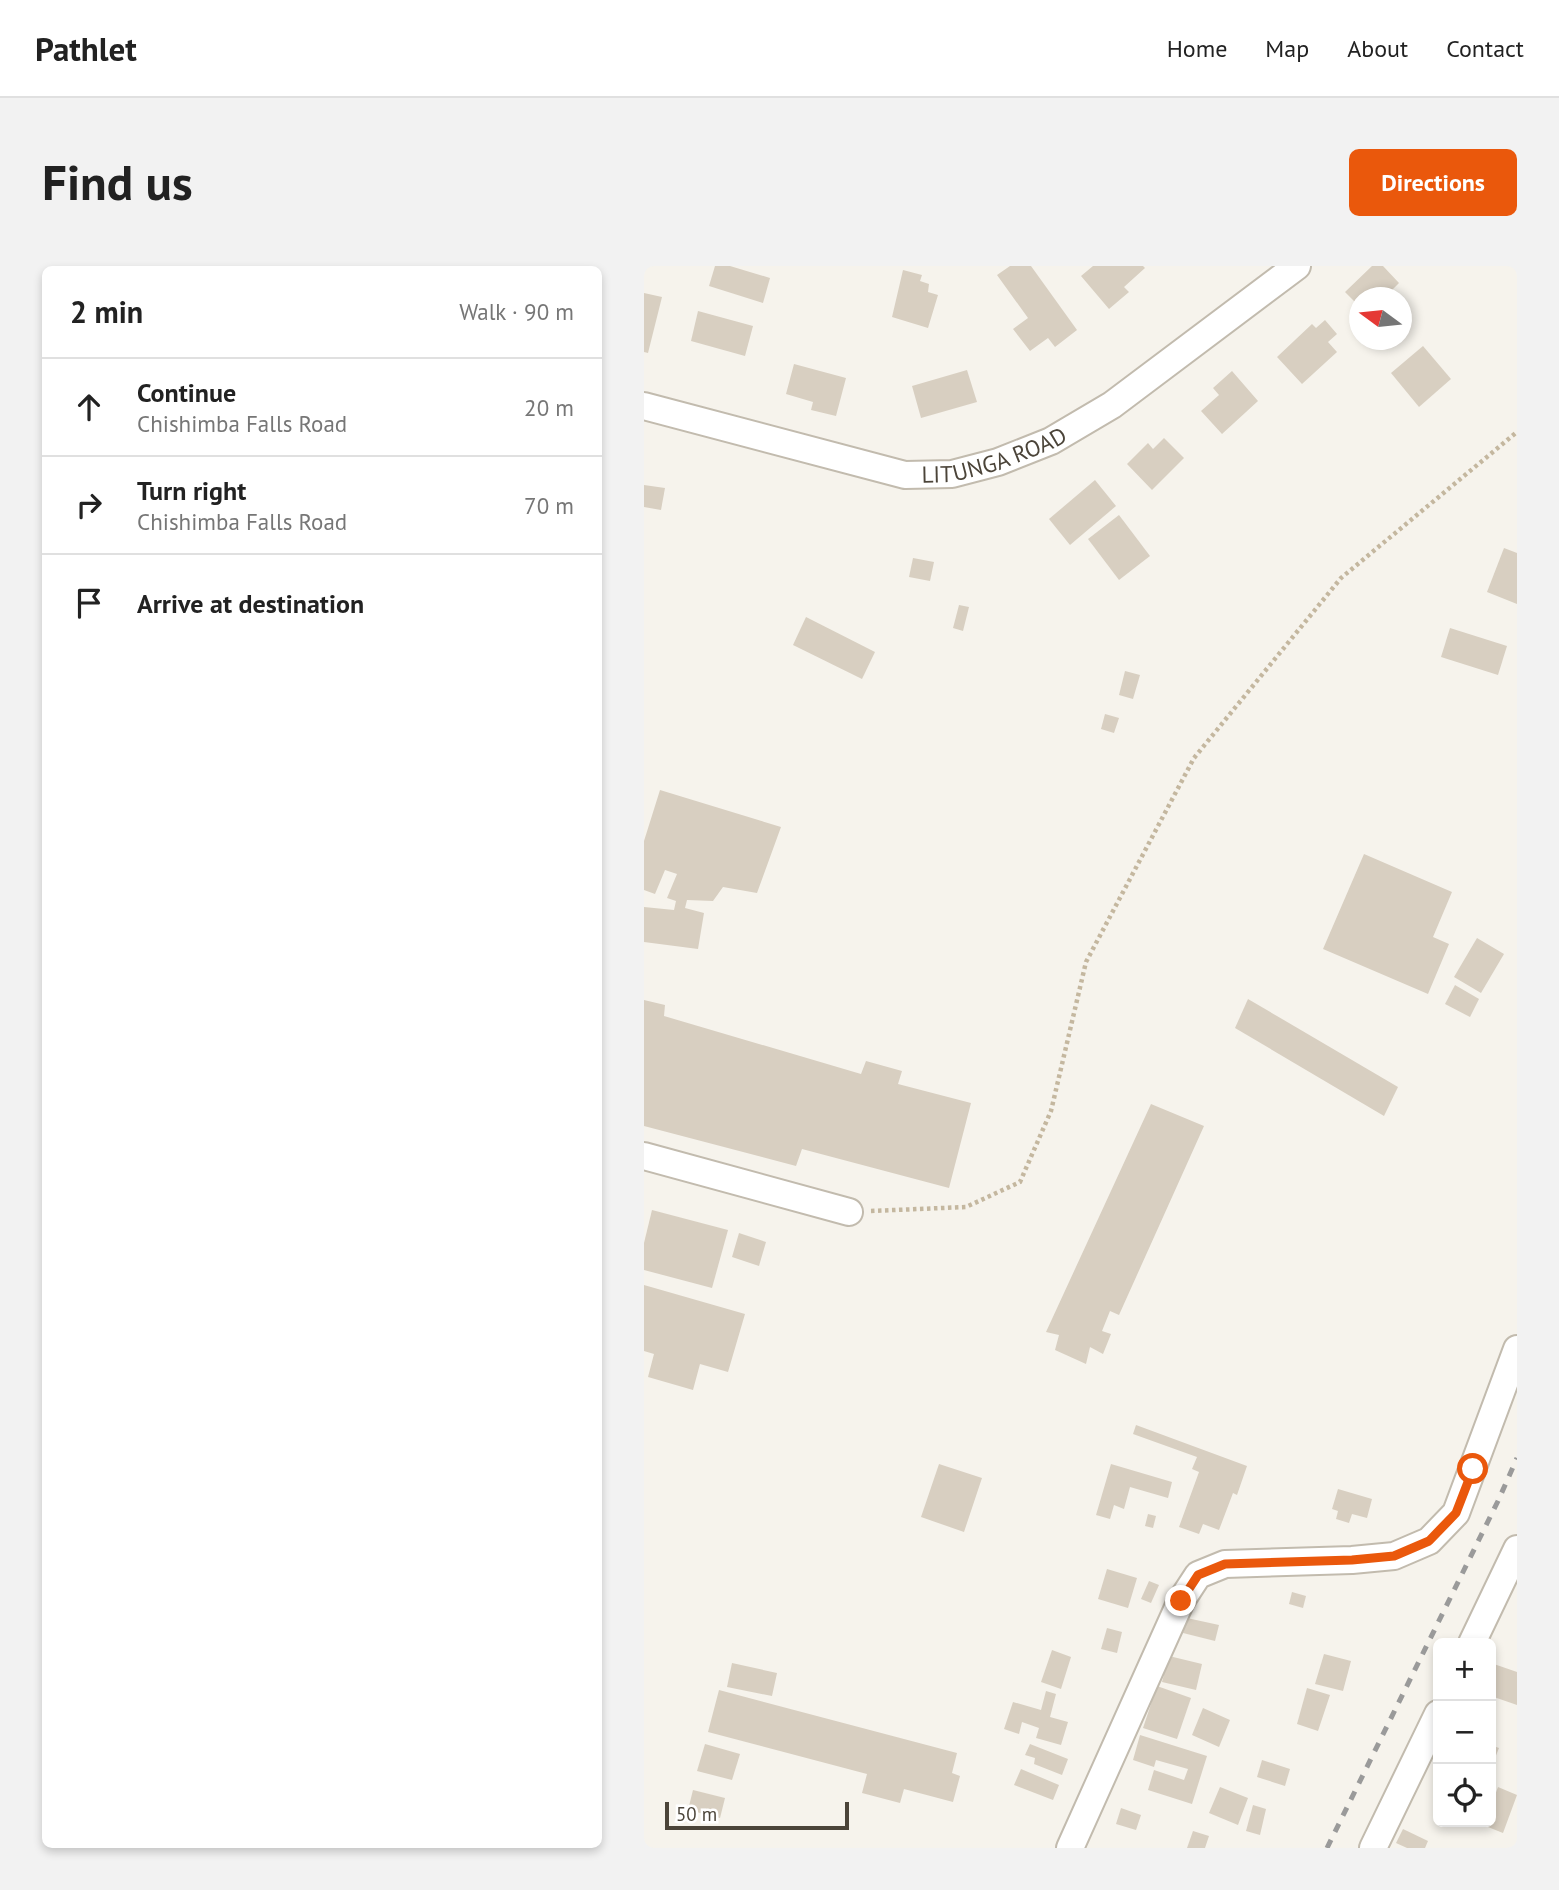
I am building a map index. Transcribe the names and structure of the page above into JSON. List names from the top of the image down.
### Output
{
  "streets": {
    "street": ["LITUNGA ROAD"]
  },
  "scale_bar": "50 m",
  "north": "left",
  "page": {
    "header": "Pathlet",
    "nav": [
      "Home",
      "Map",
      "About",
      "Contact"
    ],
    "buttons": "Directions",
    "title": "Find us",
    "heading": ["2 min", "Walk · 90 m"],
    "list": [
      ["Continue", "Chishimba Falls Road", "20 m"],
      ["Turn right", "Chishimba Falls Road", "70 m"],
      "Arrive at destination"
    ],
    "map_buttons": ["+", "−"],
    "scale": "50 m"
  }
}
